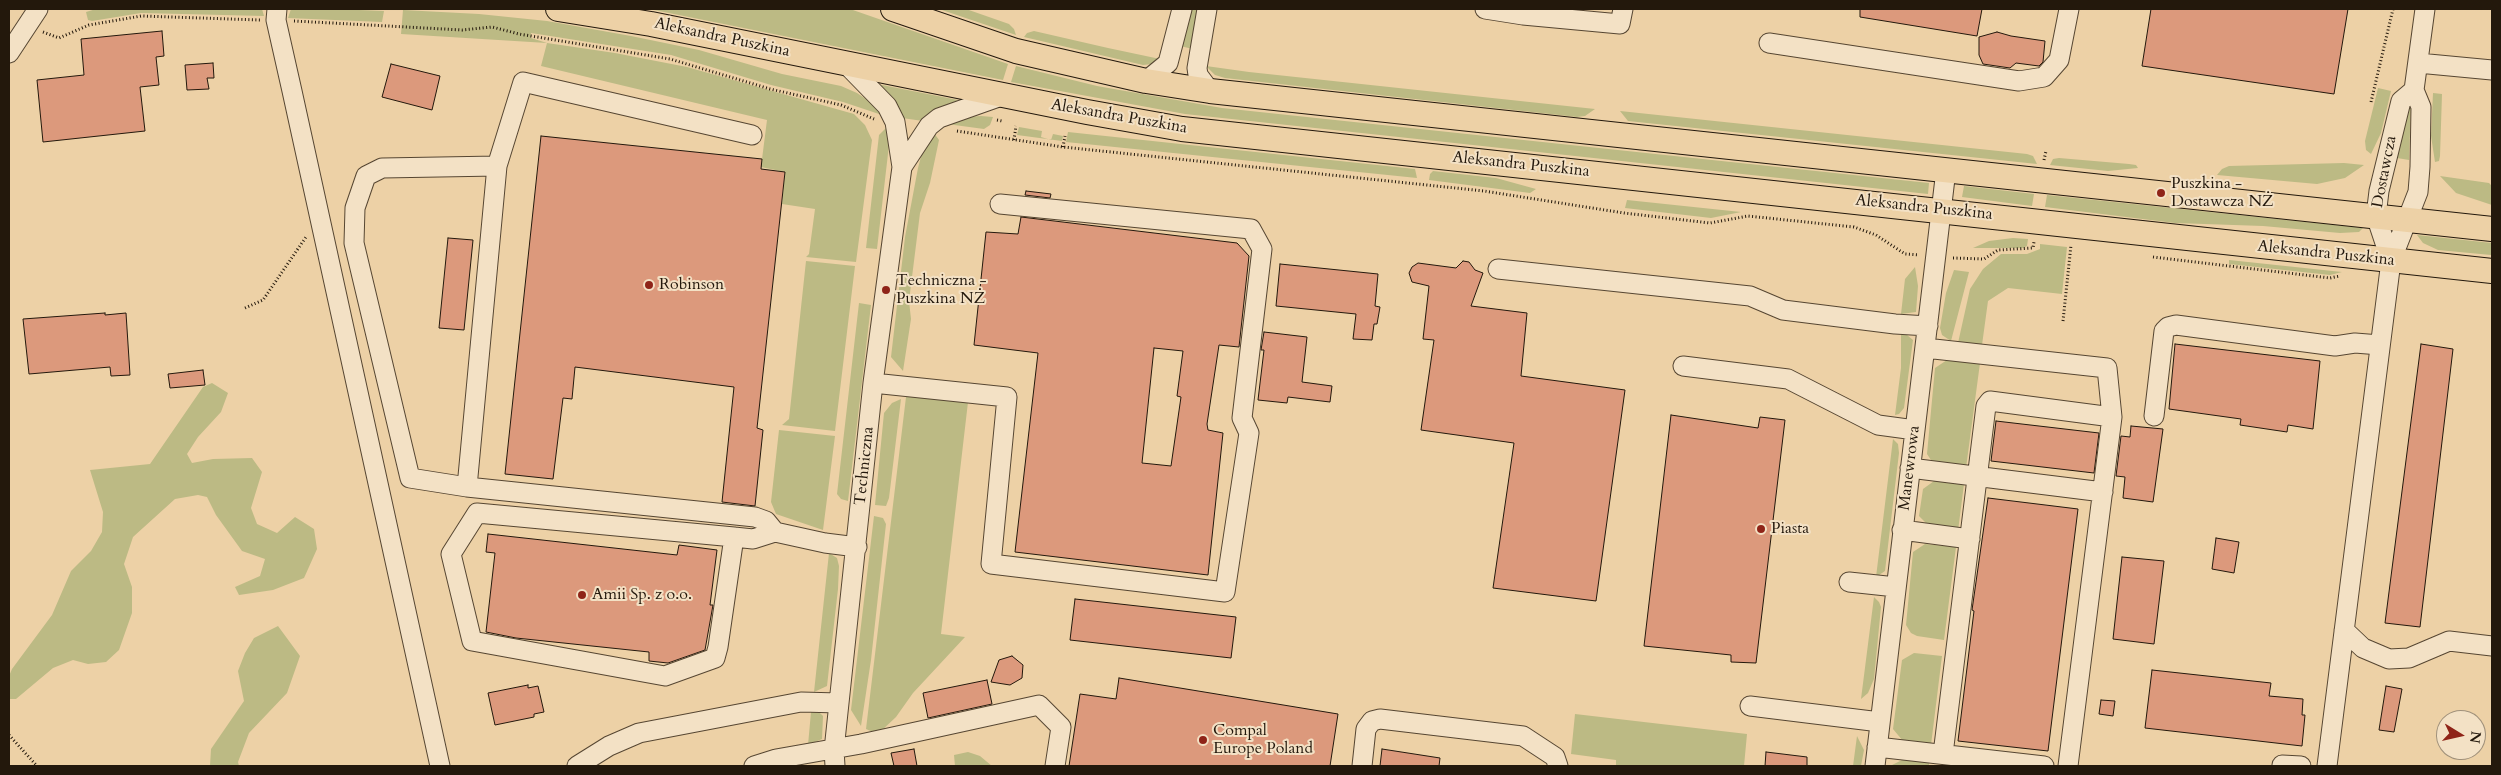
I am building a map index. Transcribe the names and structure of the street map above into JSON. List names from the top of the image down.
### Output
{
  "streets": {
    "main road": ["Aleksandra Puszkina"],
    "street": ["Dostawcza", "Techniczna", "Manewrowa"]
  },
  "crossings": [
    ["Aleksandra Puszkina", "Dostawcza"],
    ["Aleksandra Puszkina", "Techniczna"],
    ["Aleksandra Puszkina", "Manewrowa"]
  ],
  "places": [
    "Puszkina - Dostawcza NŻ",
    "Robinson",
    "Techniczna - Puszkina NŻ",
    "Piasta",
    "Amii Sp. z o.o.",
    "Compal Europe Poland"
  ],
  "north": "right"
}
